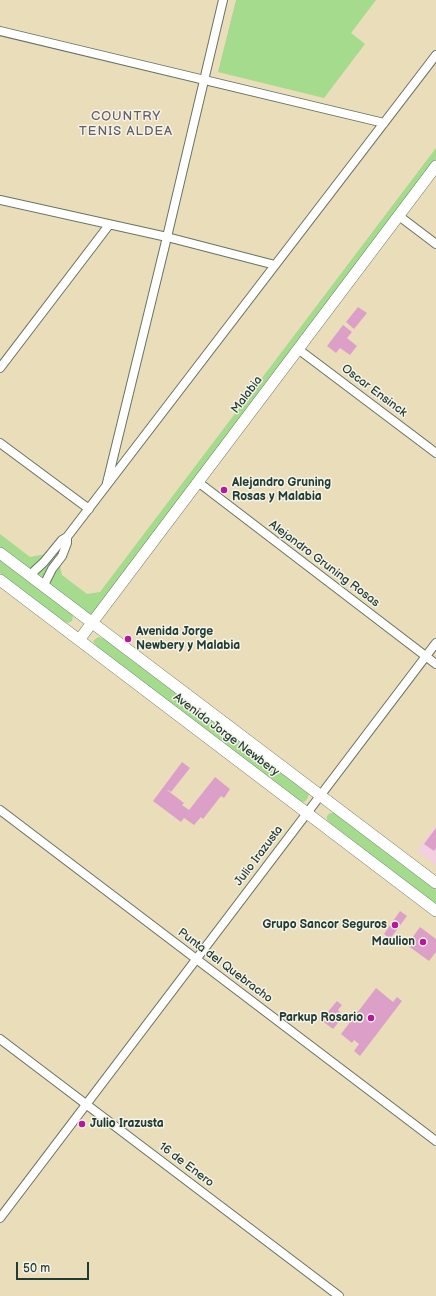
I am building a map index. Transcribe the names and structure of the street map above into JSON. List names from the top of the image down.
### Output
{
  "streets": {
    "main road": ["Malabia", "Avenida Jorge Newbery"],
    "street": [
      "Oscar Ensinck",
      "Alejandro Gruning Rosas",
      "Julio Irazusta",
      "Punta del Quebracho",
      "16 de Enero"
    ]
  },
  "crossings": [
    ["Oscar Ensinck", "Malabia"],
    ["Malabia", "Alejandro Gruning Rosas"],
    ["Malabia", "Avenida Jorge Newbery"],
    ["Alejandro Gruning Rosas", "Julio Irazusta"],
    ["Avenida Jorge Newbery", "Julio Irazusta"],
    ["Julio Irazusta", "Punta del Quebracho"],
    ["Julio Irazusta", "16 de Enero"]
  ],
  "districts": ["COUNTRY TENIS ALDEA"],
  "places": [
    "Alejandro Gruning Rosas y Malabia",
    "Avenida Jorge Newbery y Malabia",
    "Grupo Sancor Seguros",
    "Maulion",
    "Parkup Rosario",
    "Julio Irazusta"
  ],
  "scale_bar": "50 m"
}
